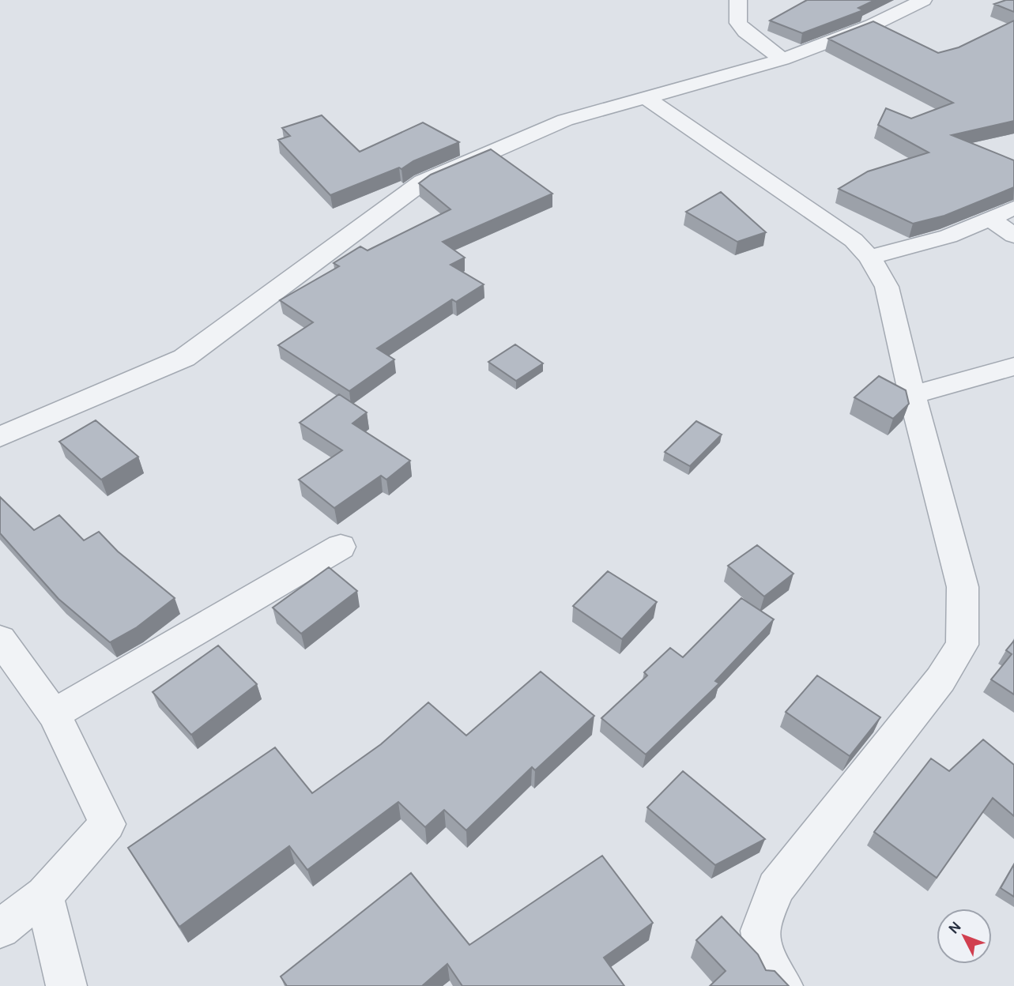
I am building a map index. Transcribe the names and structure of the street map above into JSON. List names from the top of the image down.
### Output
{
  "north": "top left"
}
